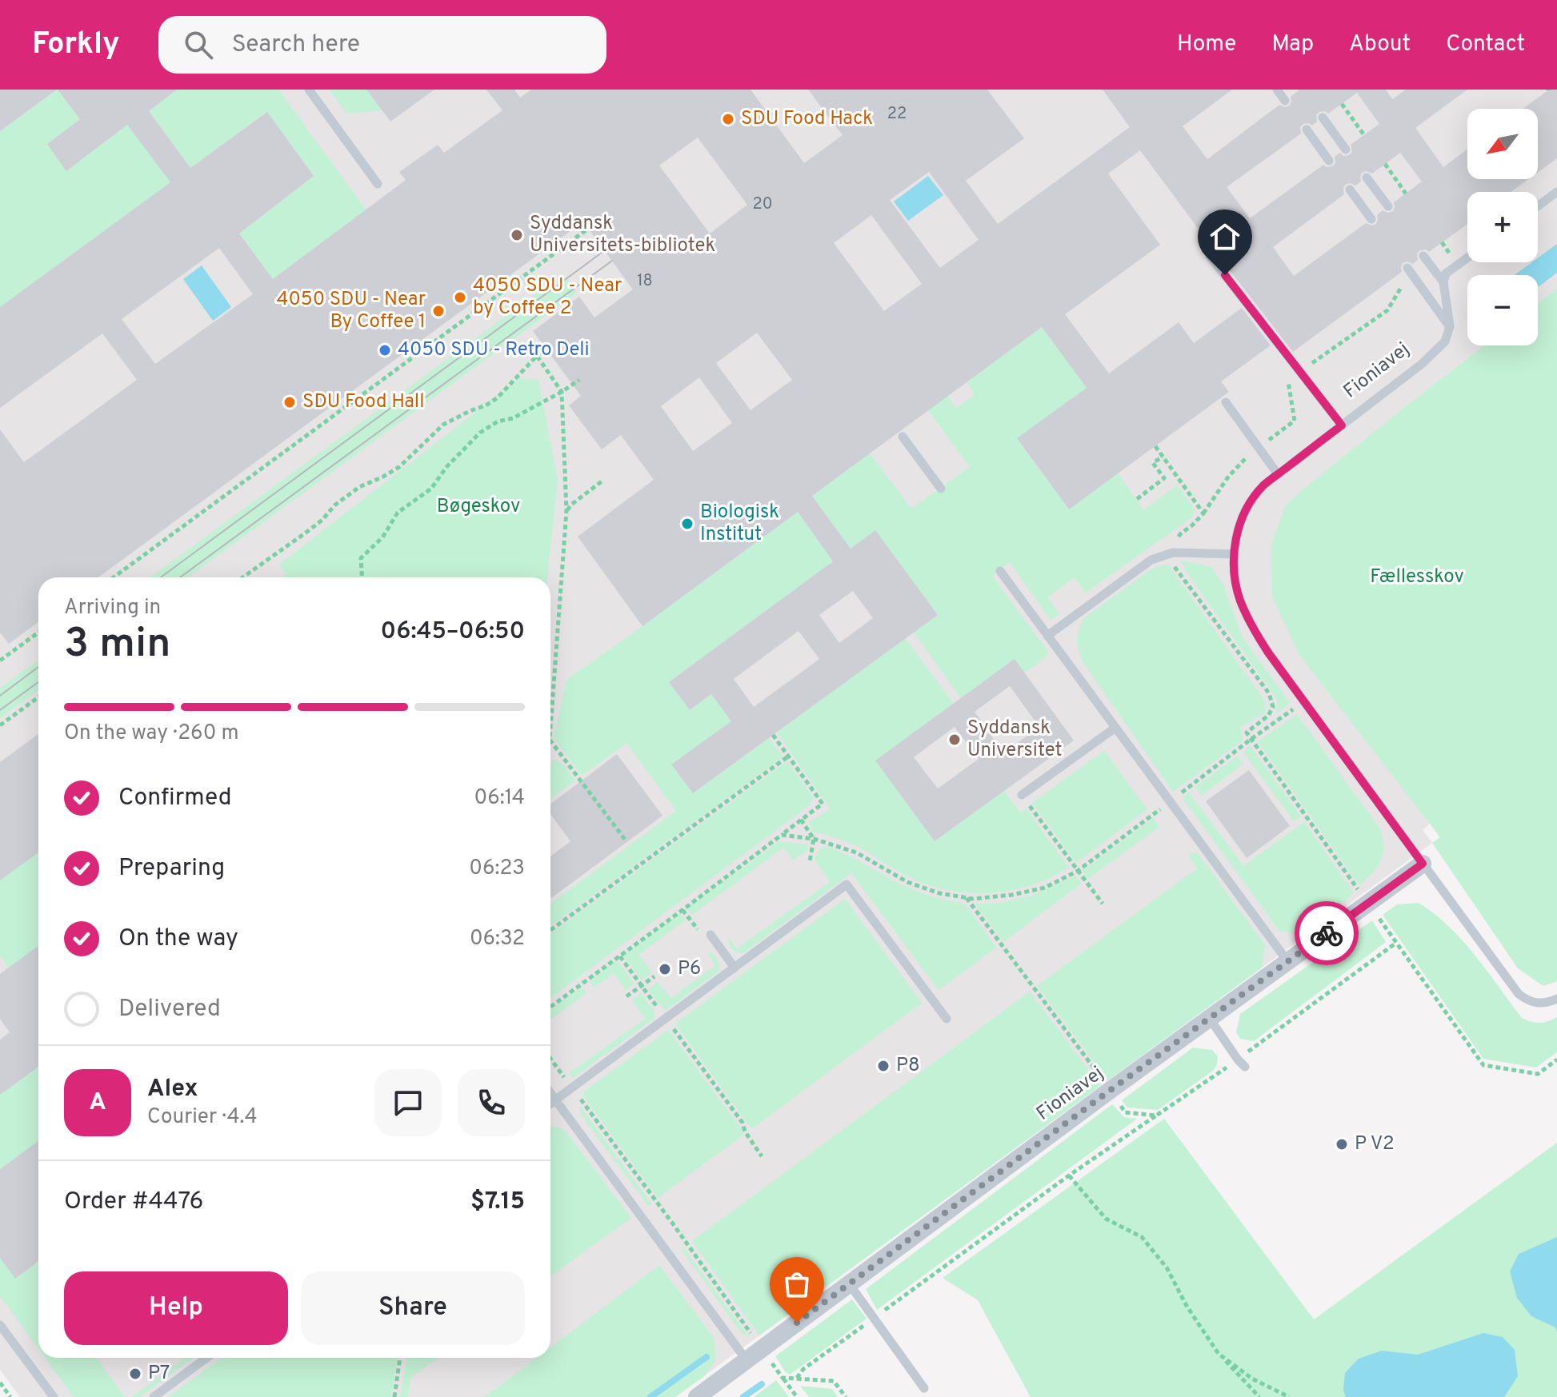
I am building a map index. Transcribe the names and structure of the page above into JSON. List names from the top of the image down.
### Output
{
  "streets": {
    "street": ["Fioniavej"]
  },
  "parks": ["Bøgeskov", "Fællesskov"],
  "places": [
    "SDU Food Hack",
    "Syddansk Universitets-bibliotek",
    "4050 SDU - Near by Coffee 2",
    "4050 SDU - Near By Coffee 1",
    "4050 SDU - Retro Deli",
    "SDU Food Hall",
    "Biologisk Institut",
    "Syddansk Universitet",
    "P6",
    "P8",
    "P V2",
    "P7"
  ],
  "house_numbers": ["22", "20", "18"],
  "north": "bottom left",
  "page": {
    "header": "Forkly",
    "search": "Search here",
    "nav": [
      "Home",
      "Map",
      "About",
      "Contact"
    ],
    "map_buttons": ["+", "−"],
    "heading": ["3 min", "Arriving in", "06:45–06:50"],
    "panel": [
      "Alex",
      "Courier · 4.4",
      "Order #4476",
      "$7.15"
    ],
    "bar": "On the way · 260 m",
    "list": [
      ["Confirmed", "06:14"],
      ["Preparing", "06:23"],
      ["On the way", "06:32"],
      "Delivered"
    ],
    "round": "A",
    "buttons": ["Help", "Share"]
  }
}
